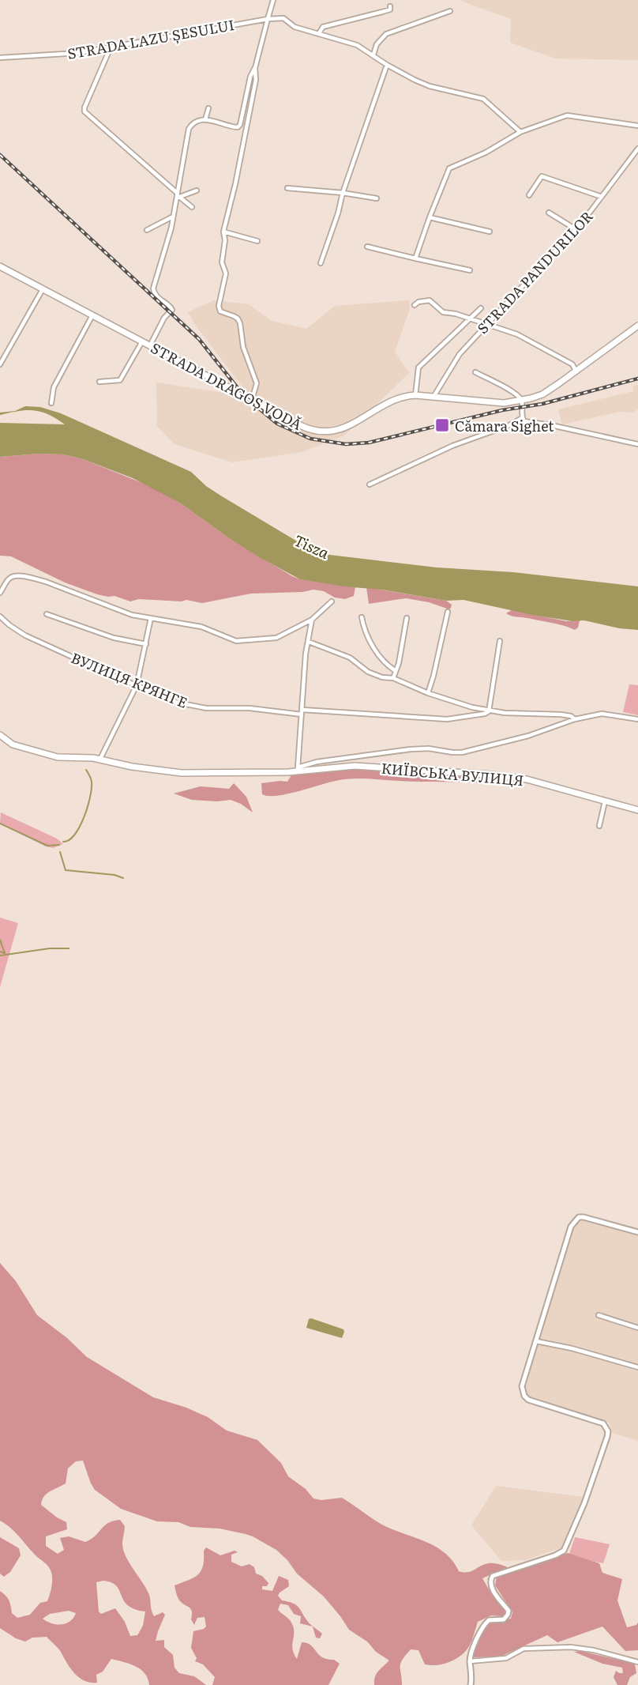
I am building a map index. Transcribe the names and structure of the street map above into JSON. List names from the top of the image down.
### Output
{
  "streets": {
    "main road": ["STRADA DRAGOȘ VODĂ", "КИЇВСЬКА ВУЛИЦЯ"],
    "street": ["STRADA LAZU ȘESULUI", "STRADA PANDURILOR", "ВУЛИЦЯ КРЯНГЕ"]
  },
  "crossings": [
    ["STRADA PANDURILOR", "STRADA DRAGOȘ VODĂ"]
  ],
  "water": ["Tisza"],
  "places": {
    "transit": ["Cămara Sighet"]
  }
}
